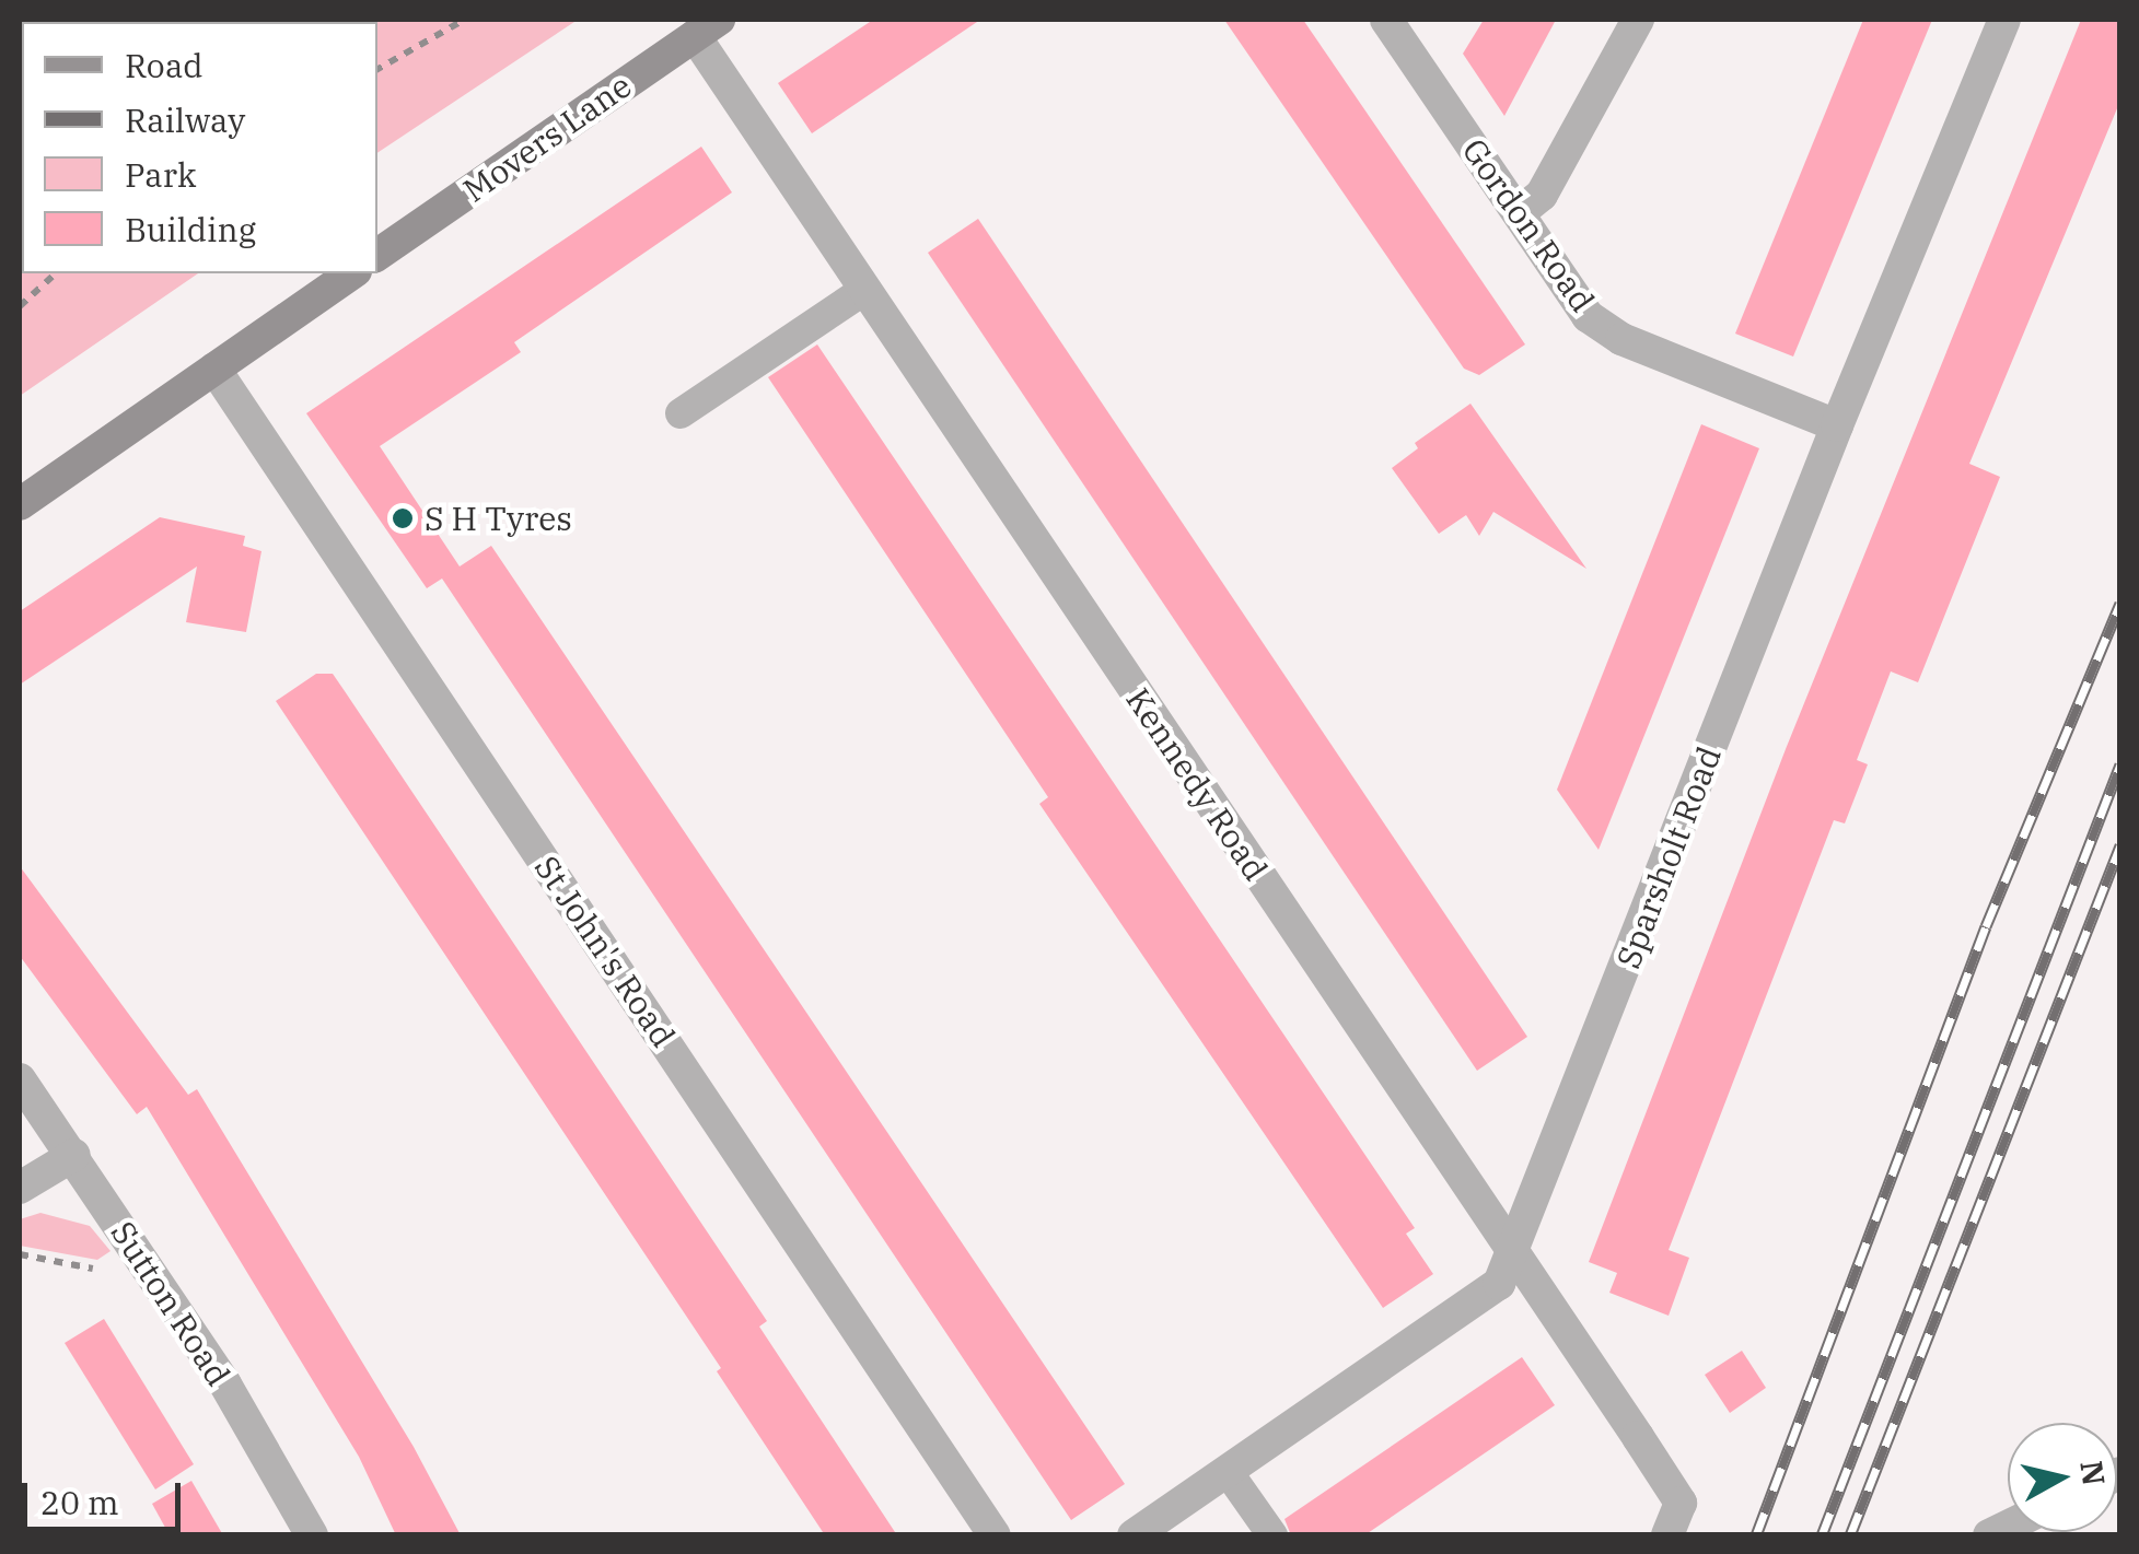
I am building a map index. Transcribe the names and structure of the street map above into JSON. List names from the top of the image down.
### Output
{
  "streets": {
    "street": [
      "Movers Lane",
      "Gordon Road",
      "Kennedy Road",
      "Sparsholt Road",
      "St John's Road",
      "Sutton Road"
    ]
  },
  "crossings": [
    ["Movers Lane", "Kennedy Road"],
    ["Gordon Road", "Sparsholt Road"],
    ["Kennedy Road", "Sparsholt Road"]
  ],
  "places": ["S H Tyres"],
  "legend": [
    "Road",
    "Railway",
    "Park",
    "Building"
  ],
  "scale_bar": "20 m",
  "north": "right"
}
